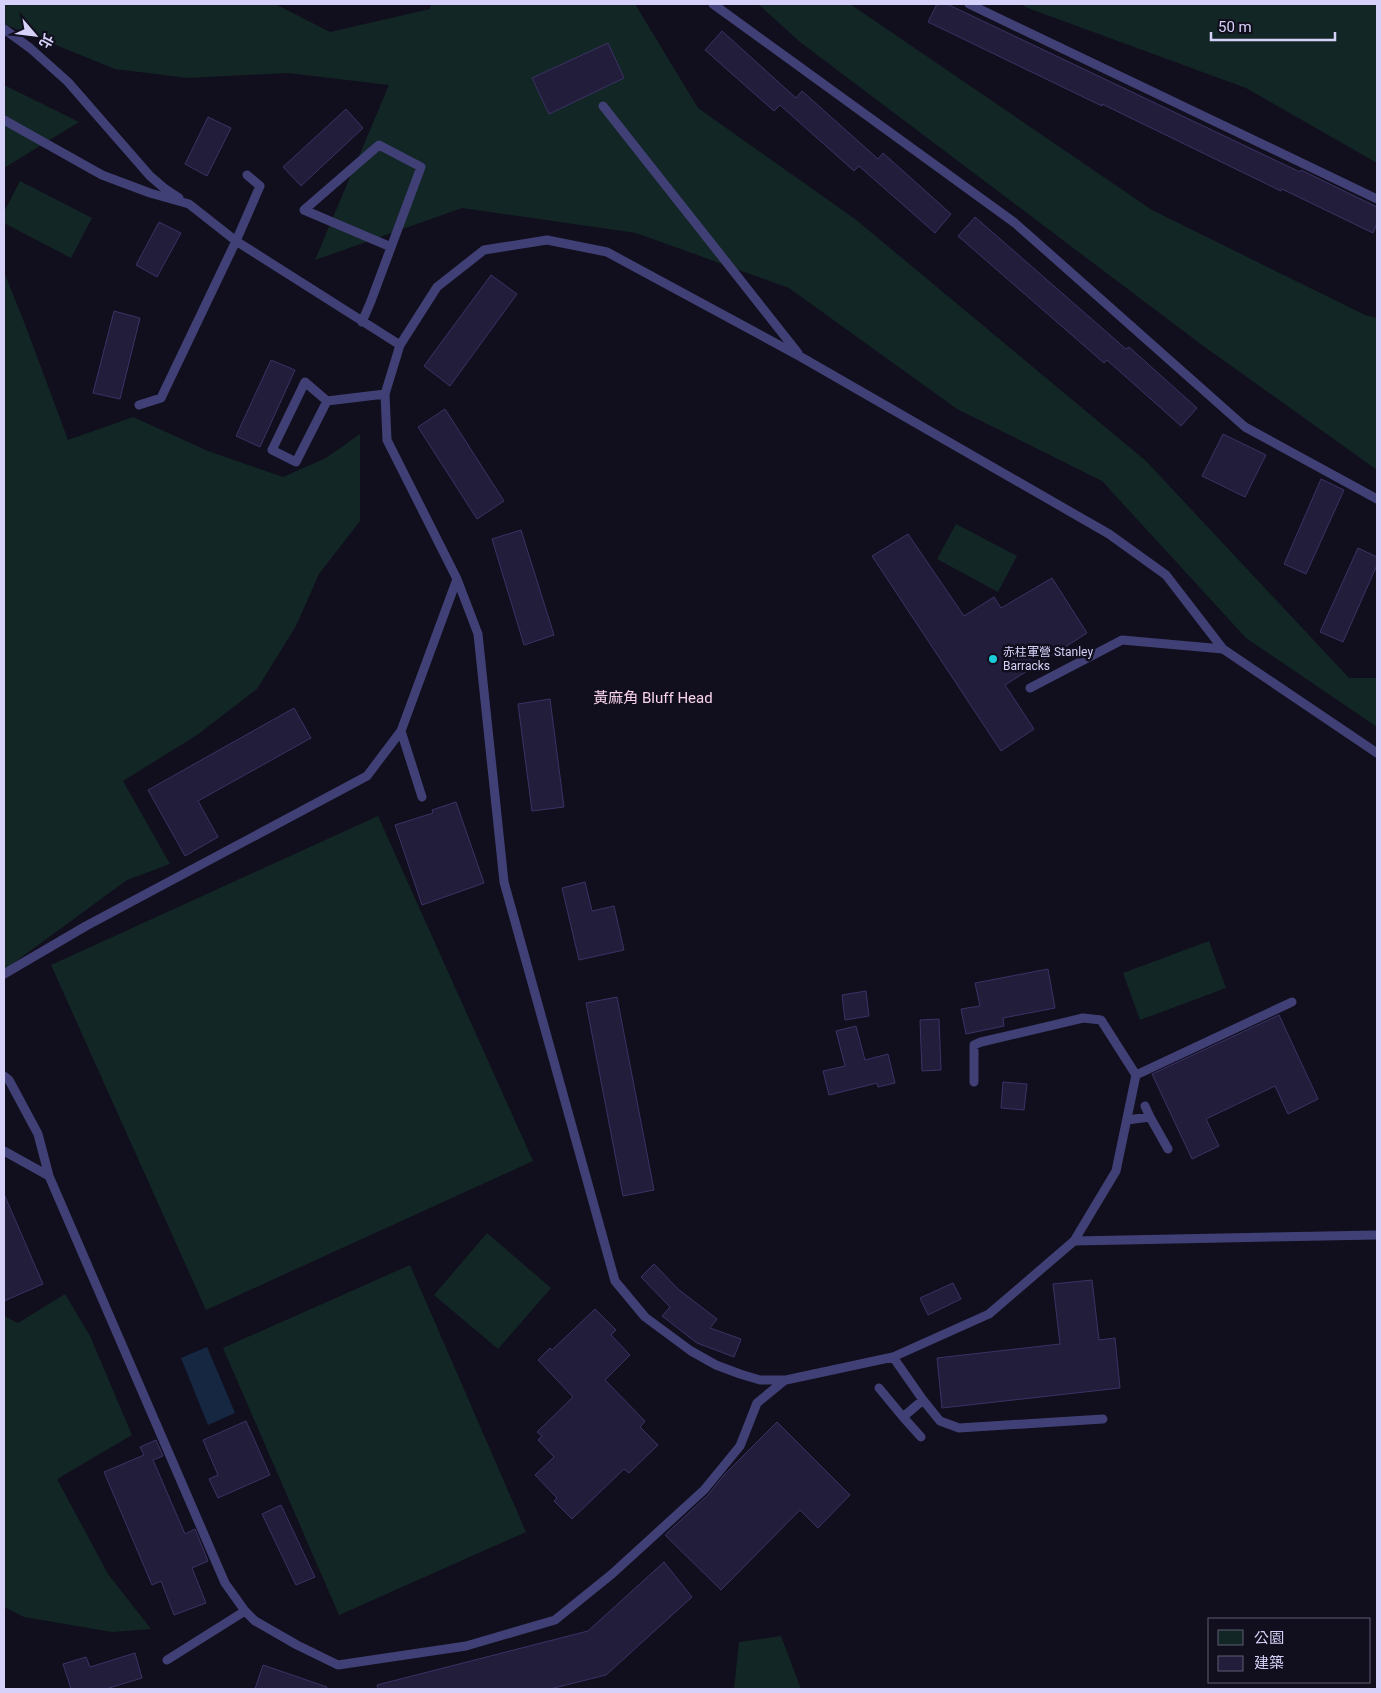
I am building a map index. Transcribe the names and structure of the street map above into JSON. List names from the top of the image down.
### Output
{
  "districts": ["黃麻角 Bluff Head"],
  "places": ["赤柱軍營 Stanley Barracks"],
  "legend": ["公園", "建築"],
  "scale_bar": "50 m",
  "north": "bottom right"
}
